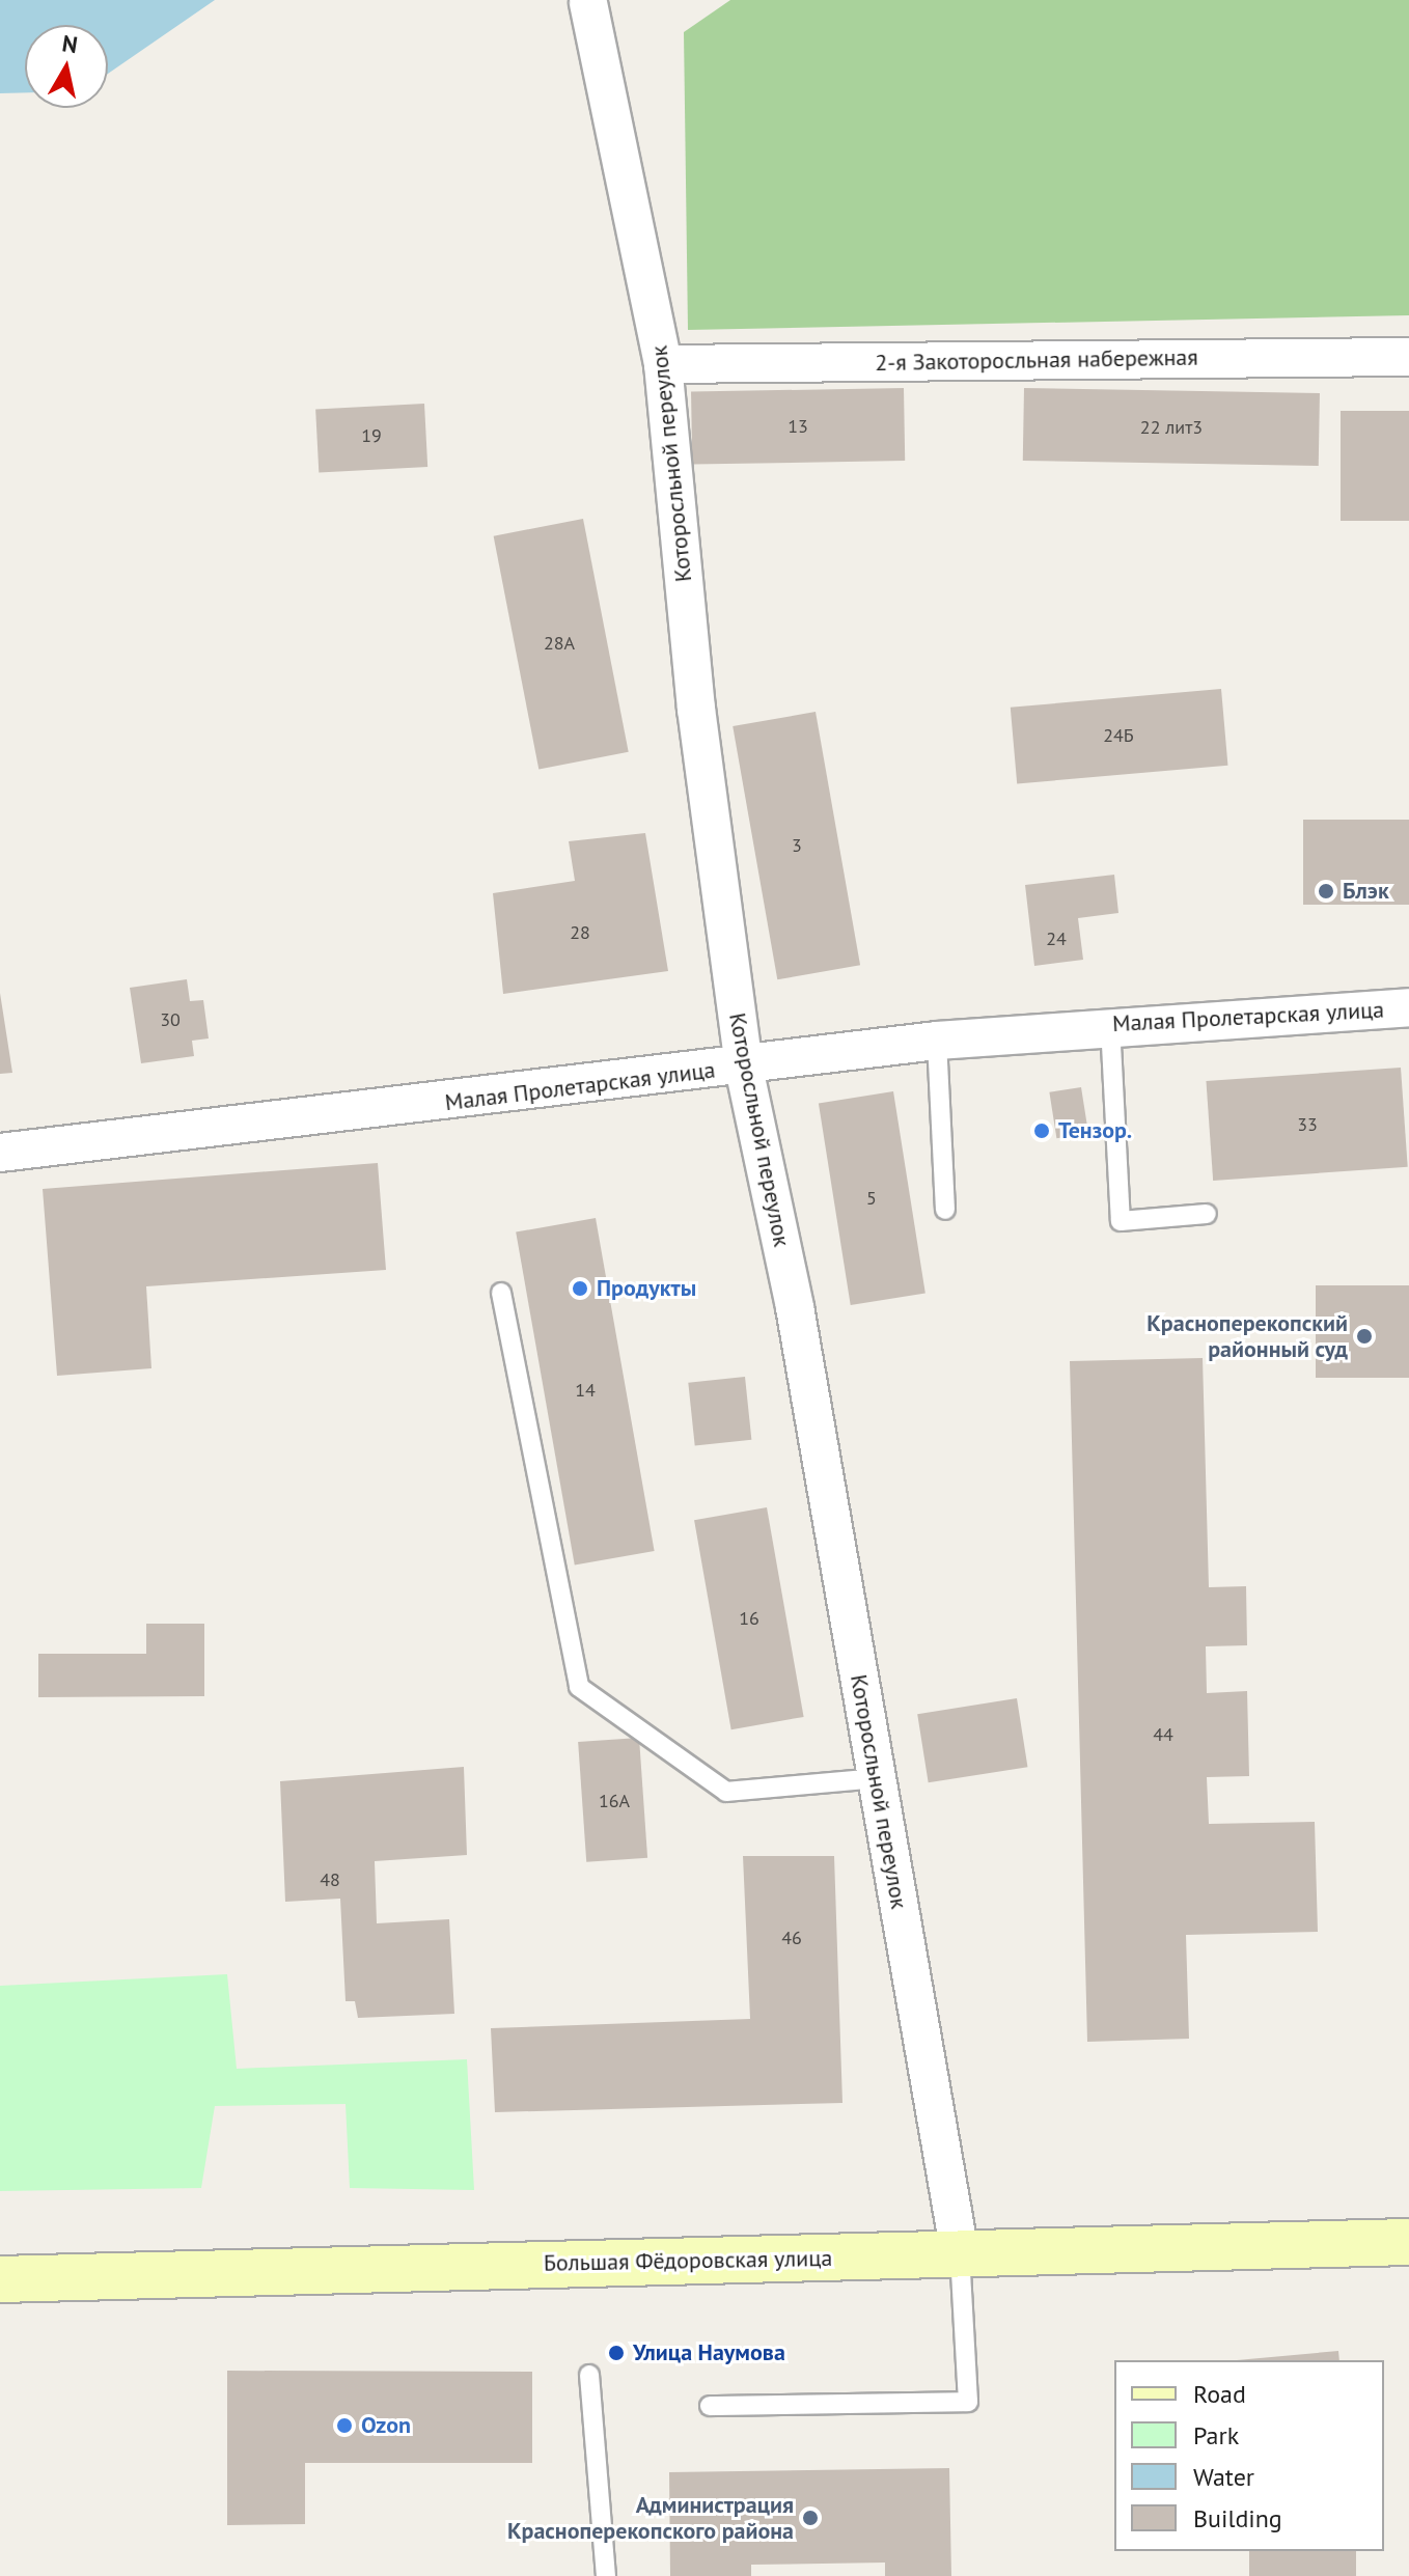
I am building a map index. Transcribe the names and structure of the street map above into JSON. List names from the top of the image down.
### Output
{
  "streets": {
    "main road": ["Большая Фёдоровская улица"],
    "street": ["2-я Закоторосльная набережная", "Которосльной переулок", "Малая Пролетарская улица"]
  },
  "crossings": [
    ["2-я Закоторосльная набережная", "Которосльной переулок"],
    ["Которосльной переулок", "Малая Пролетарская улица"],
    ["Которосльной переулок", "Большая Фёдоровская улица"]
  ],
  "places": [
    "Блэк",
    "Тензор.",
    "Продукты",
    "Красноперекопский районный суд",
    "Улица Наумова",
    "Ozon",
    "Администрация Красноперекопского района"
  ],
  "house_numbers": [
    "13",
    "22 лит3",
    "19",
    "28А",
    "24Б",
    "3",
    "28",
    "24",
    "30",
    "33",
    "5",
    "14",
    "16",
    "44",
    "16А",
    "48",
    "46"
  ],
  "legend": [
    "Road",
    "Park",
    "Water",
    "Building"
  ],
  "north": "top"
}
